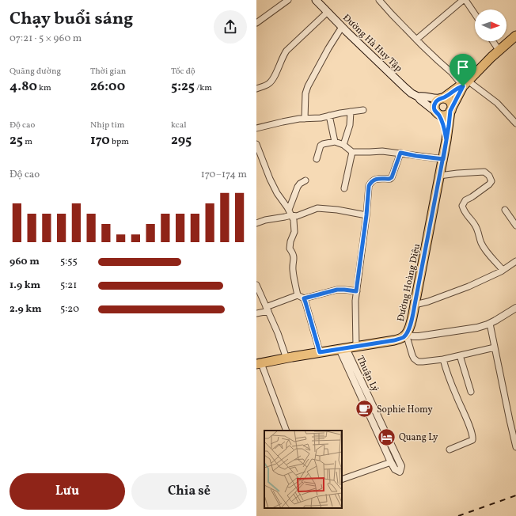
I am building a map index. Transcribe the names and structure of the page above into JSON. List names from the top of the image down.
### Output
{
  "streets": {
    "main road": ["Đường Hà Huy Tập", "Đường Hoàng Diệu"],
    "street": ["Thuận Lý"]
  },
  "crossings": [
    ["Đường Hà Huy Tập", "Đường Hoàng Diệu"],
    ["Đường Hoàng Diệu", "Thuận Lý"]
  ],
  "places": {
    "cafe": ["Sophie Homy"],
    "hotel": ["Quang Ly"]
  },
  "north": "right",
  "page": {
    "heading": ["Chạy buổi sáng", "07:21 · 5 × 960 m"],
    "stats": [
      ["Quãng đường", "4.80 km"],
      ["Thời gian", "26:00"],
      ["Tốc độ", "5:25 /km"],
      ["Độ cao", "25 m"],
      ["Nhịp tim", "170 bpm"],
      ["kcal", "295"]
    ],
    "chart": ["Độ cao", "170–174 m"],
    "list": [
      {
        "name": "960 m",
        "note": "5:55"
      },
      {
        "name": "1.9 km",
        "note": "5:21"
      },
      {
        "name": "2.9 km",
        "note": "5:20"
      }
    ],
    "buttons": ["Lưu", "Chia sẻ"]
  }
}
